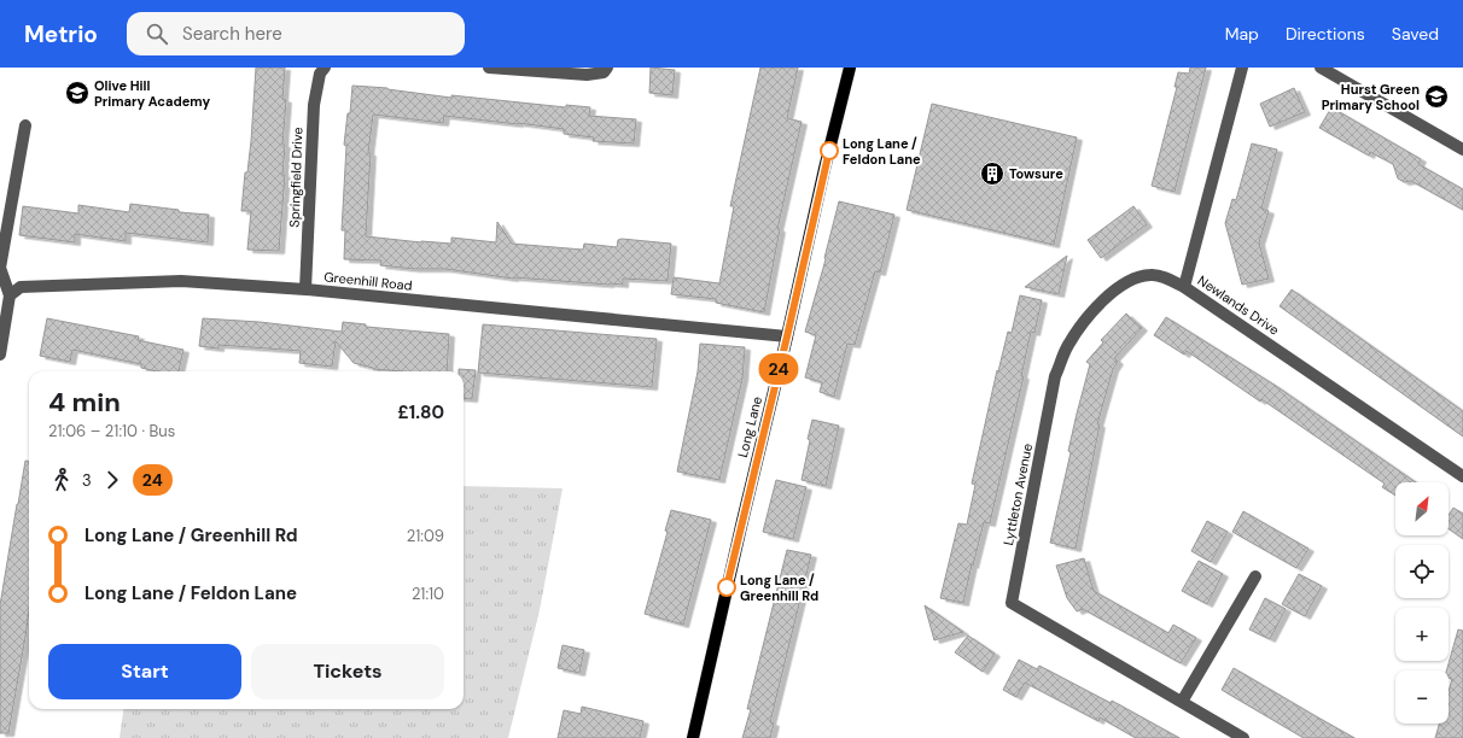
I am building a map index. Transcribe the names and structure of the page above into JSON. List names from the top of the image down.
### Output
{
  "streets": {
    "main road": ["Long Lane"],
    "street": [
      "Springfield Drive",
      "Greenhill Road",
      "Newlands Drive",
      "Lyttleton Avenue"
    ]
  },
  "crossings": [
    ["Springfield Drive", "Greenhill Road"],
    ["Greenhill Road", "Long Lane"],
    ["Newlands Drive", "Lyttleton Avenue"]
  ],
  "places": {
    "school or university": ["Olive Hill Primary Academy", "Hurst Green Primary School"],
    "other": ["Long Lane / Feldon Lane", "Long Lane / Greenhill Rd"],
    "building": ["Towsure"]
  },
  "lines": ["bus line 24"],
  "north": "top right",
  "page": {
    "header": "Metrio",
    "search": "Search here",
    "nav": ["Map", "Directions", "Saved"],
    "on_map": "24",
    "heading": ["4 min", "21:06 – 21:10 · Bus", "£1.80"],
    "legs": ["3", "24"],
    "map_buttons": ["+", "−"],
    "list": [
      {
        "name": "Long Lane / Greenhill Rd",
        "value": "21:09"
      },
      {
        "name": "Long Lane / Feldon Lane",
        "value": "21:10"
      }
    ],
    "buttons": ["Start", "Tickets"]
  }
}
